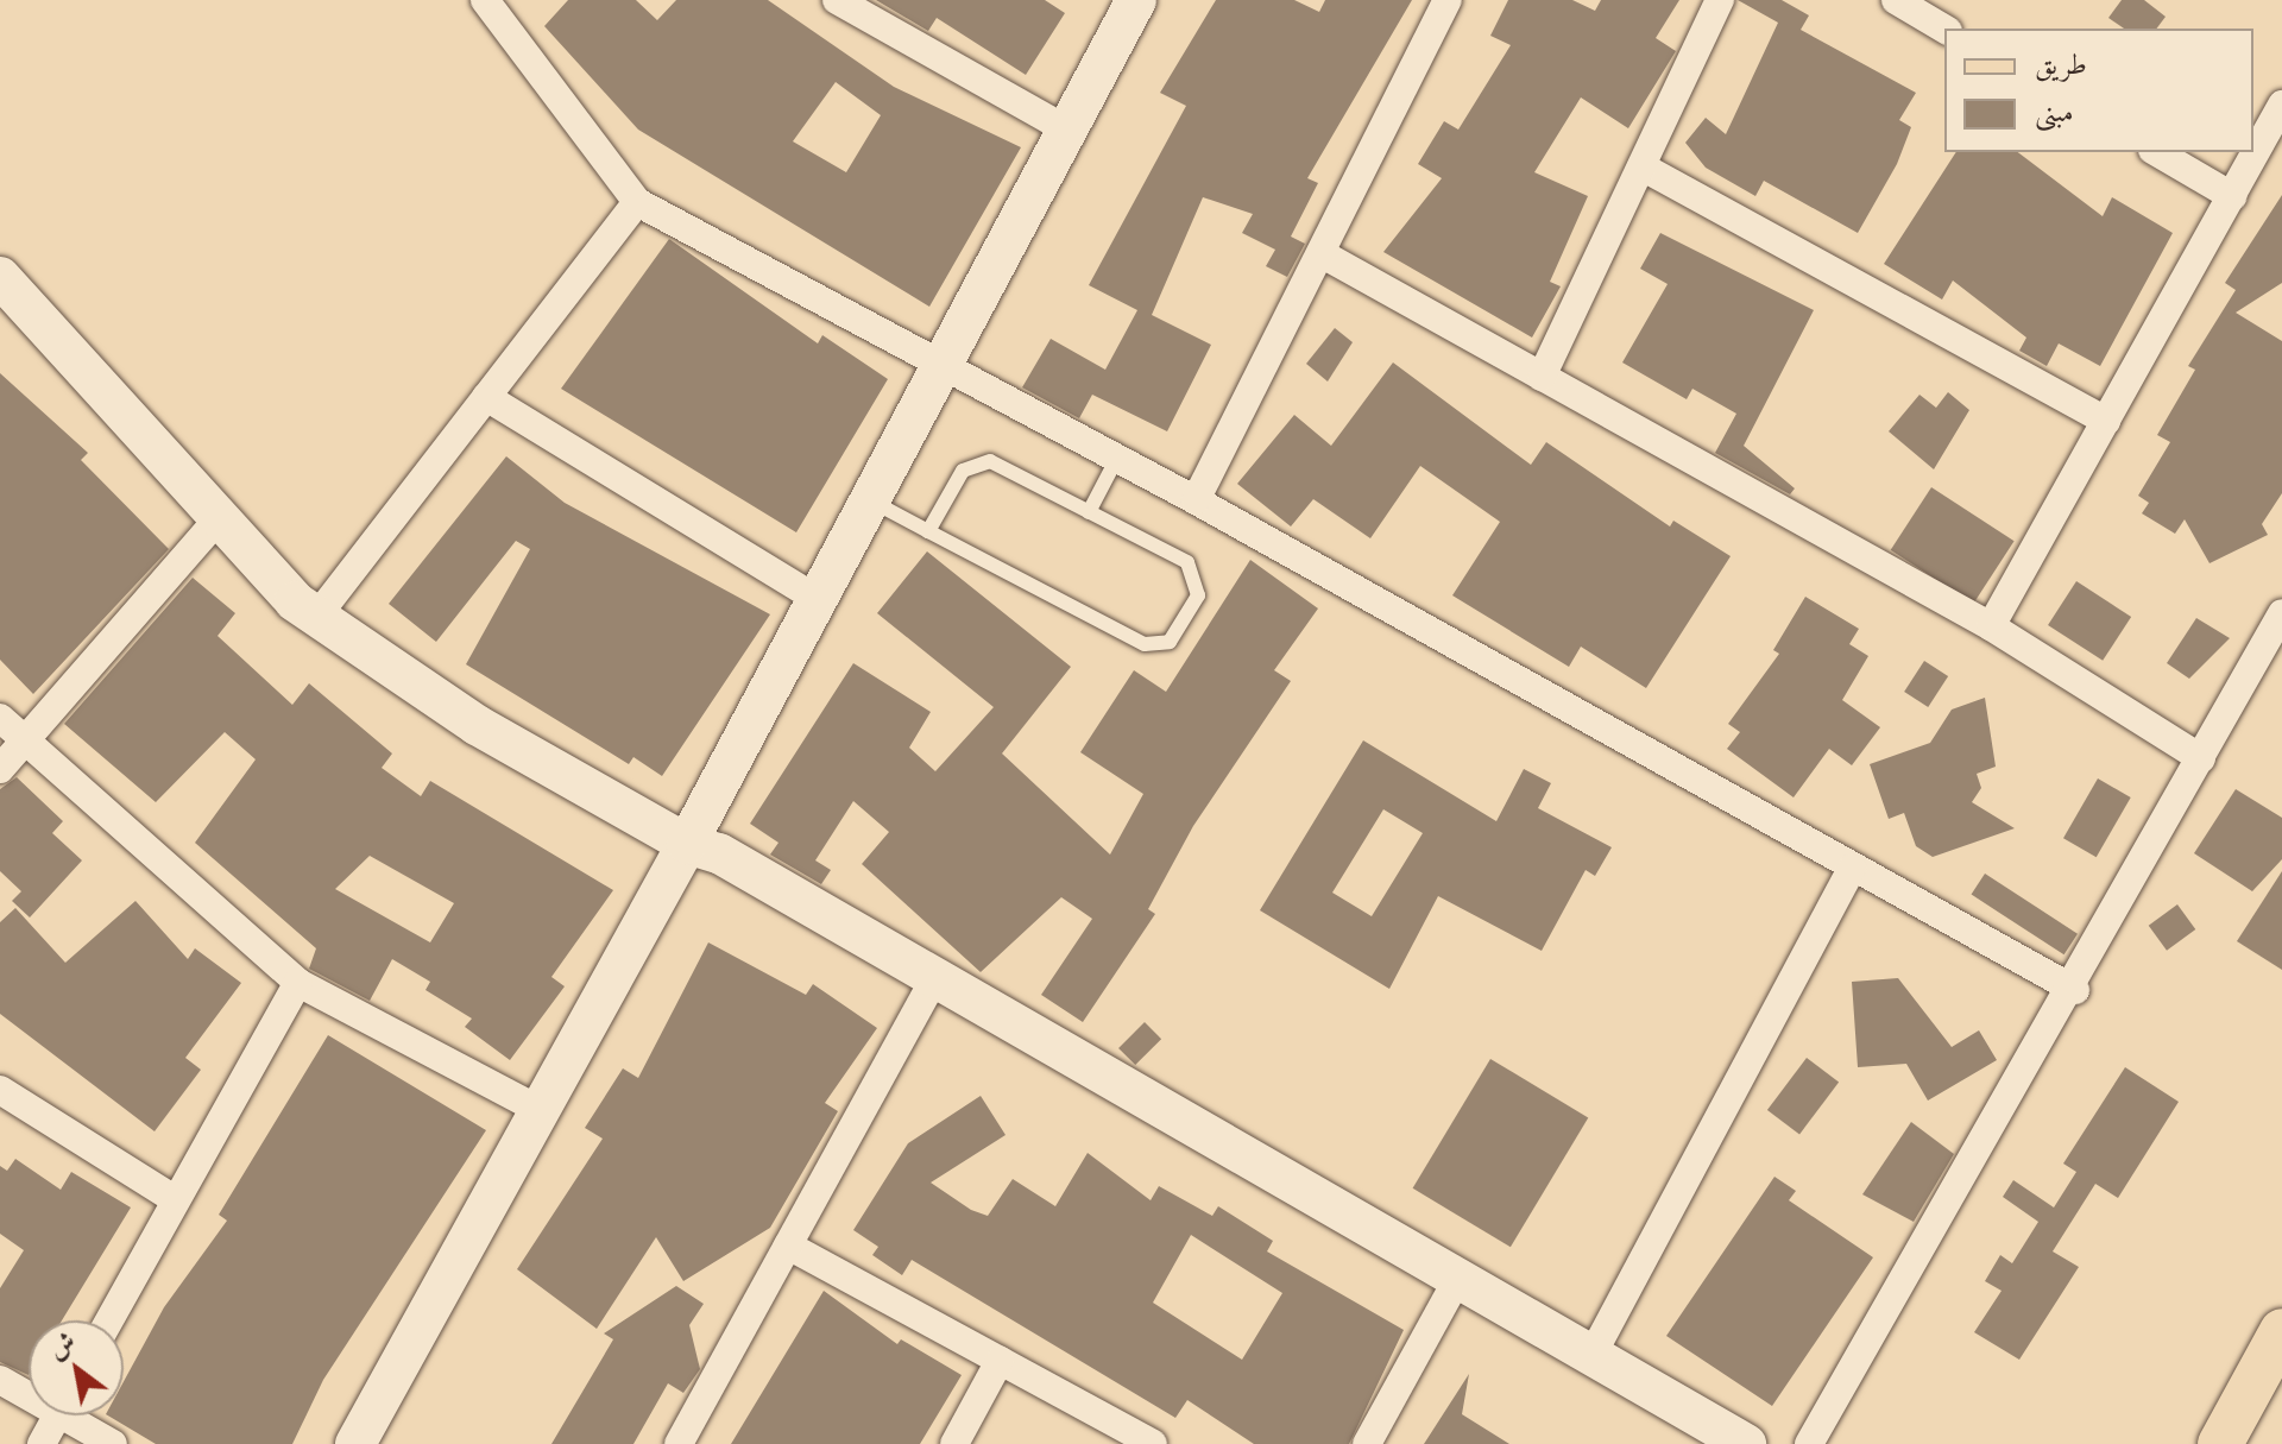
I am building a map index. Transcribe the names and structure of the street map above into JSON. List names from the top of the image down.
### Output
{
  "legend": ["طريق", "مبنى"],
  "north": "top left"
}
